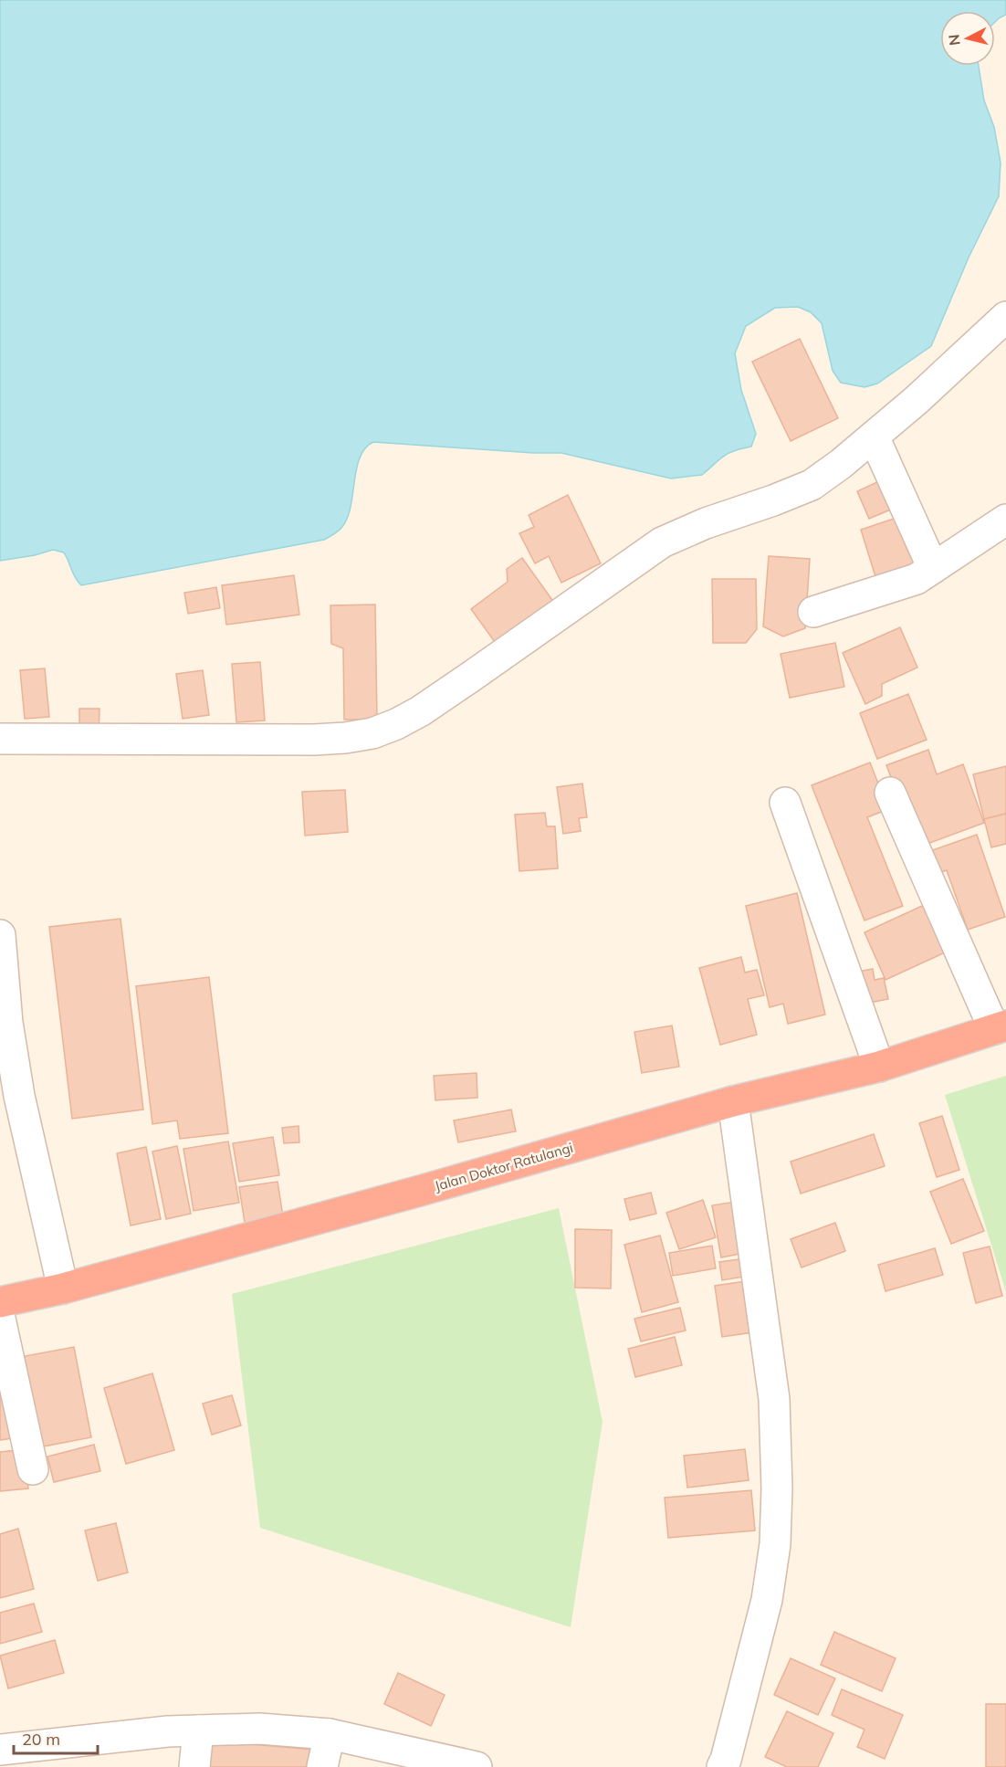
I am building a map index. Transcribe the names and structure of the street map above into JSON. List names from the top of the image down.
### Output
{
  "streets": {
    "highway": ["Jalan Doktor Ratulangi"]
  },
  "scale_bar": "20 m",
  "north": "left"
}
